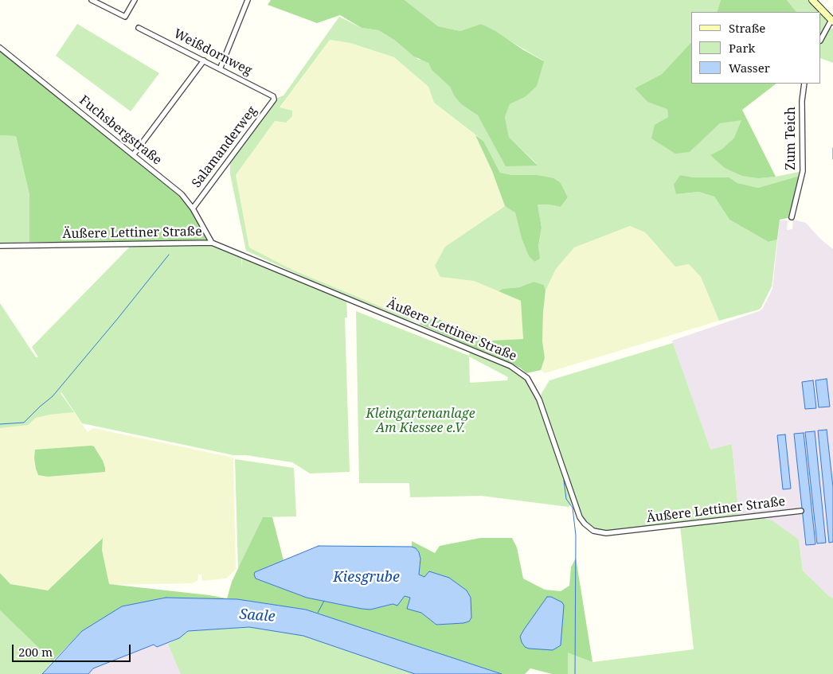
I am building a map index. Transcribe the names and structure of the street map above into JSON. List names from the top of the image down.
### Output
{
  "streets": {
    "street": [
      "Weißdornweg",
      "Fuchsbergstraße",
      "Zum Teich",
      "Salamanderweg",
      "Äußere Lettiner Straße"
    ]
  },
  "crossings": [
    ["Weißdornweg", "Salamanderweg"],
    ["Fuchsbergstraße", "Salamanderweg"],
    ["Fuchsbergstraße", "Äußere Lettiner Straße"]
  ],
  "water": ["Kiesgrube", "Saale"],
  "parks": ["Kleingartenanlage Am Kiessee e.V."],
  "legend": ["Straße", "Park", "Wasser"],
  "scale_bar": "200 m"
}
